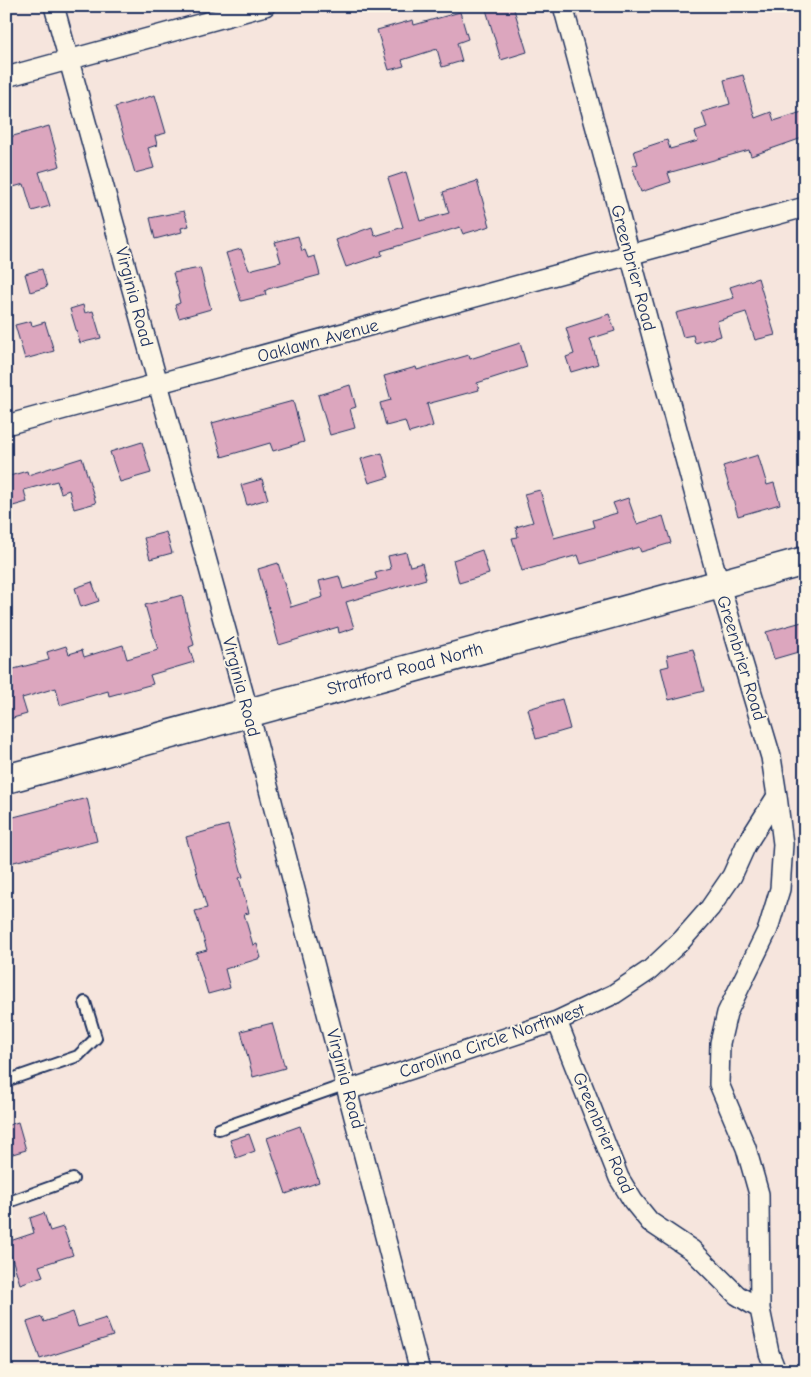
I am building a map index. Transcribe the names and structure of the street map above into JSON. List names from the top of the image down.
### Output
{
  "streets": {
    "main road": ["Stratford Road North"],
    "street": [
      "Greenbrier Road",
      "Virginia Road",
      "Oaklawn Avenue",
      "Carolina Circle Northwest"
    ]
  },
  "crossings": [
    ["Greenbrier Road", "Oaklawn Avenue"],
    ["Greenbrier Road", "Stratford Road North"],
    ["Greenbrier Road", "Carolina Circle Northwest"],
    ["Virginia Road", "Oaklawn Avenue"],
    ["Virginia Road", "Stratford Road North"],
    ["Virginia Road", "Carolina Circle Northwest"]
  ]
}
